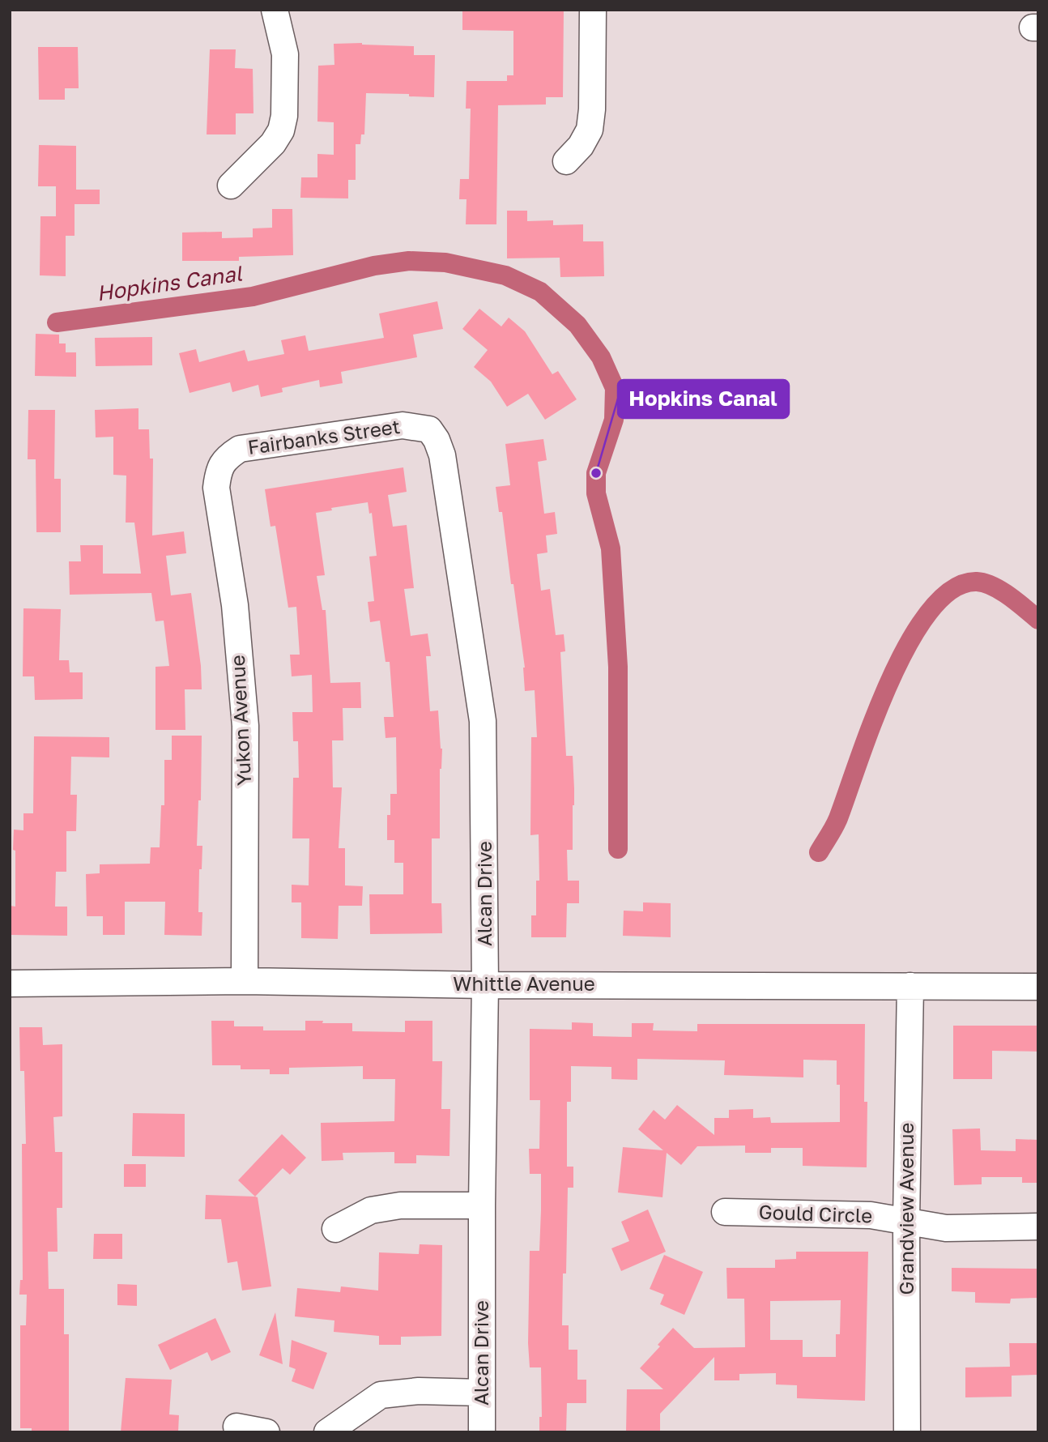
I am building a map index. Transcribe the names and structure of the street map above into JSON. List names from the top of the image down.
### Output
{
  "streets": {
    "street": [
      "Fairbanks Street",
      "Yukon Avenue",
      "Alcan Drive",
      "Whittle Avenue",
      "Grandview Avenue",
      "Gould Circle"
    ]
  },
  "crossings": [
    ["Fairbanks Street", "Yukon Avenue"],
    ["Fairbanks Street", "Alcan Drive"],
    ["Yukon Avenue", "Whittle Avenue"],
    ["Alcan Drive", "Whittle Avenue"],
    ["Whittle Avenue", "Grandview Avenue"],
    ["Grandview Avenue", "Gould Circle"]
  ],
  "water": ["Hopkins Canal"],
  "places": ["Hopkins Canal"]
}
